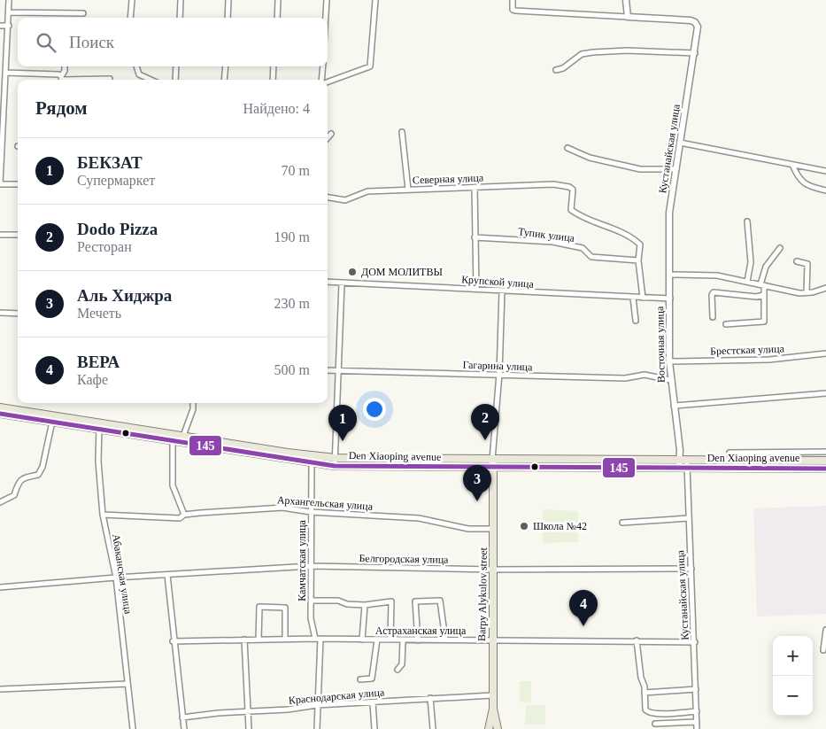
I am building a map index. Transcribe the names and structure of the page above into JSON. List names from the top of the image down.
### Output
{
  "streets": {
    "main road": ["Den Xiaoping avenue", "Barpy Alykulov street"],
    "street": [
      "Кустанайская улица",
      "Северная улица",
      "Тупик улица",
      "Крупской улица",
      "Восточная улица",
      "Брестская улица",
      "Гагарина улица",
      "Архангельская улица",
      "Белгородская улица",
      "Камчатская улица",
      "Абаканская улица",
      "Астраханская улица",
      "Краснодарская улица"
    ]
  },
  "crossings": [
    ["Кустанайская улица", "Восточная улица"],
    ["Кустанайская улица", "Den Xiaoping avenue"],
    ["Кустанайская улица", "Белгородская улица"],
    ["Кустанайская улица", "Астраханская улица"],
    ["Северная улица", "Тупик улица"],
    ["Крупской улица", "Восточная улица"],
    ["Восточная улица", "Брестская улица"],
    ["Восточная улица", "Гагарина улица"],
    ["Восточная улица", "Den Xiaoping avenue"],
    ["Den Xiaoping avenue", "Камчатская улица"],
    ["Den Xiaoping avenue", "Абаканская улица"],
    ["Den Xiaoping avenue", "Barpy Alykulov street"],
    ["Архангельская улица", "Камчатская улица"],
    ["Архангельская улица", "Абаканская улица"],
    ["Архангельская улица", "Barpy Alykulov street"],
    ["Белгородская улица", "Камчатская улица"],
    ["Белгородская улица", "Абаканская улица"],
    ["Белгородская улица", "Barpy Alykulov street"],
    ["Камчатская улица", "Астраханская улица"],
    ["Камчатская улица", "Краснодарская улица"],
    ["Barpy Alykulov street", "Астраханская улица"],
    ["Barpy Alykulov street", "Краснодарская улица"]
  ],
  "places": ["ДОМ МОЛИТВЫ", "Школа №42"],
  "lines": ["transit line 145"],
  "page": {
    "search": "Поиск",
    "heading": ["Рядом", "Найдено: 4"],
    "list": [
      {
        "mark": "1",
        "name": "БЕКЗАТ",
        "note": "Супермаркет",
        "value": "70 m"
      },
      {
        "mark": "2",
        "name": "Dodo Pizza",
        "note": "Ресторан",
        "value": "190 m"
      },
      {
        "mark": "3",
        "name": "Аль Хиджра",
        "note": "Мечеть",
        "value": "230 m"
      },
      {
        "mark": "4",
        "name": "ВЕРА",
        "note": "Кафе",
        "value": "500 m"
      }
    ],
    "pins": [
      "2",
      "1",
      "3",
      "4"
    ],
    "map_buttons": ["+", "−"]
  }
}
